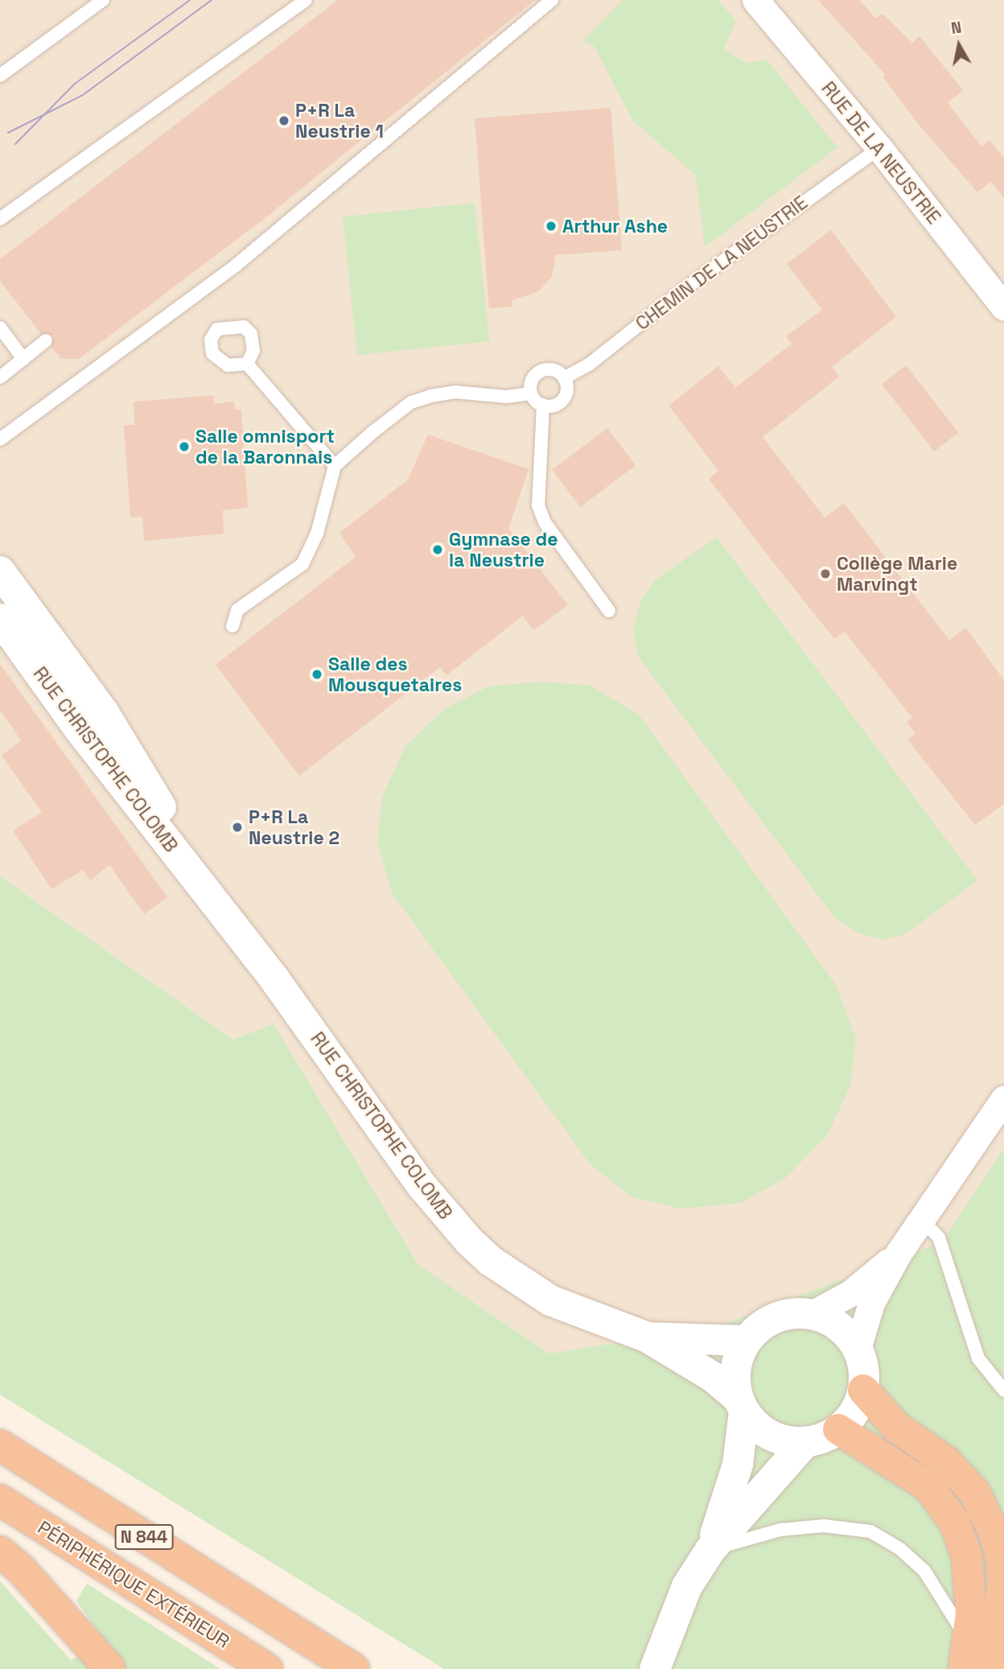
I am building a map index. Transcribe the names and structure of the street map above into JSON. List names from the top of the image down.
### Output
{
  "streets": {
    "highway": ["N 844", "PÉRIPHÉRIQUE EXTÉRIEUR"],
    "street": ["RUE DE LA NEUSTRIE", "RUE CHRISTOPHE COLOMB"],
    "lane": ["CHEMIN DE LA NEUSTRIE"]
  },
  "crossings": [
    ["RUE DE LA NEUSTRIE", "CHEMIN DE LA NEUSTRIE"]
  ],
  "places": [
    "P+R La Neustrie 1",
    "Arthur Ashe",
    "Salle omnisport de la Baronnais",
    "Gymnase de la Neustrie",
    "Collège Marie Marvingt",
    "Salle des Mousquetaires",
    "P+R La Neustrie 2"
  ],
  "north": "top"
}
